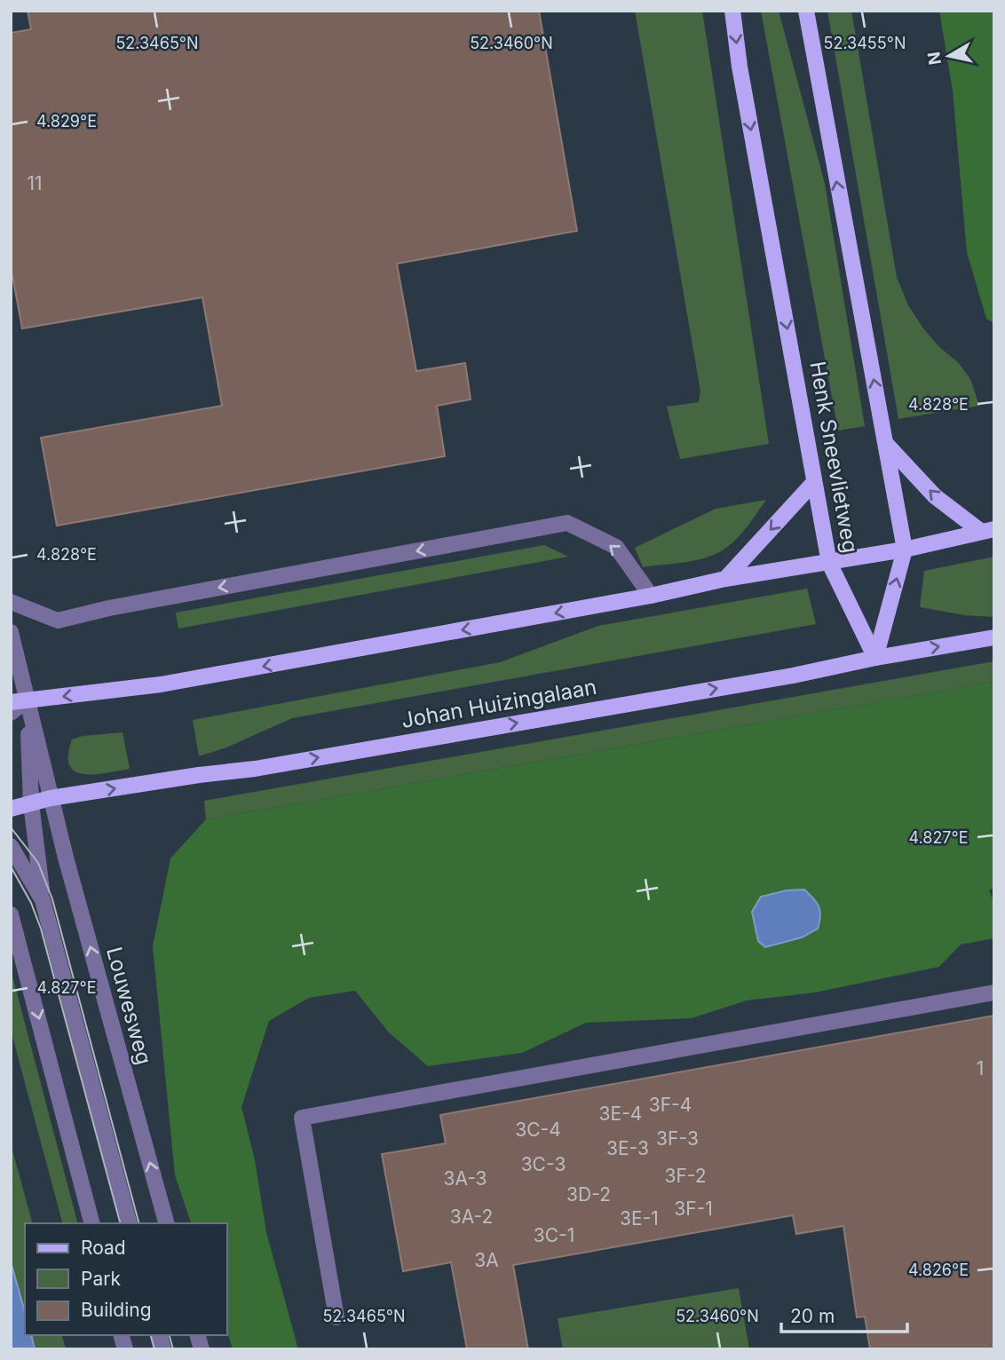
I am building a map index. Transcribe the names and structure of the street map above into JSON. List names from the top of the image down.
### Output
{
  "streets": {
    "main road": ["Henk Sneevlietweg", "Johan Huizingalaan"],
    "street": ["Louwesweg"]
  },
  "crossings": [
    ["Henk Sneevlietweg", "Johan Huizingalaan"],
    ["Johan Huizingalaan", "Louwesweg"]
  ],
  "house_numbers": [
    "11",
    "1",
    "3F-4",
    "3E-4",
    "3C-4",
    "3F-3",
    "3E-3",
    "3C-3",
    "3F-2",
    "3A-3",
    "3D-2",
    "3F-1",
    "3A-2",
    "3E-1",
    "3C-1",
    "3A"
  ],
  "legend": ["Road", "Park", "Building"],
  "scale_bar": "20 m",
  "north": "left",
  "coordinates": [
    "52.3455°N",
    "52.3465°N",
    "52.3460°N",
    "4.829°E",
    "4.828°E",
    "4.827°E",
    "4.826°E"
  ]
}
